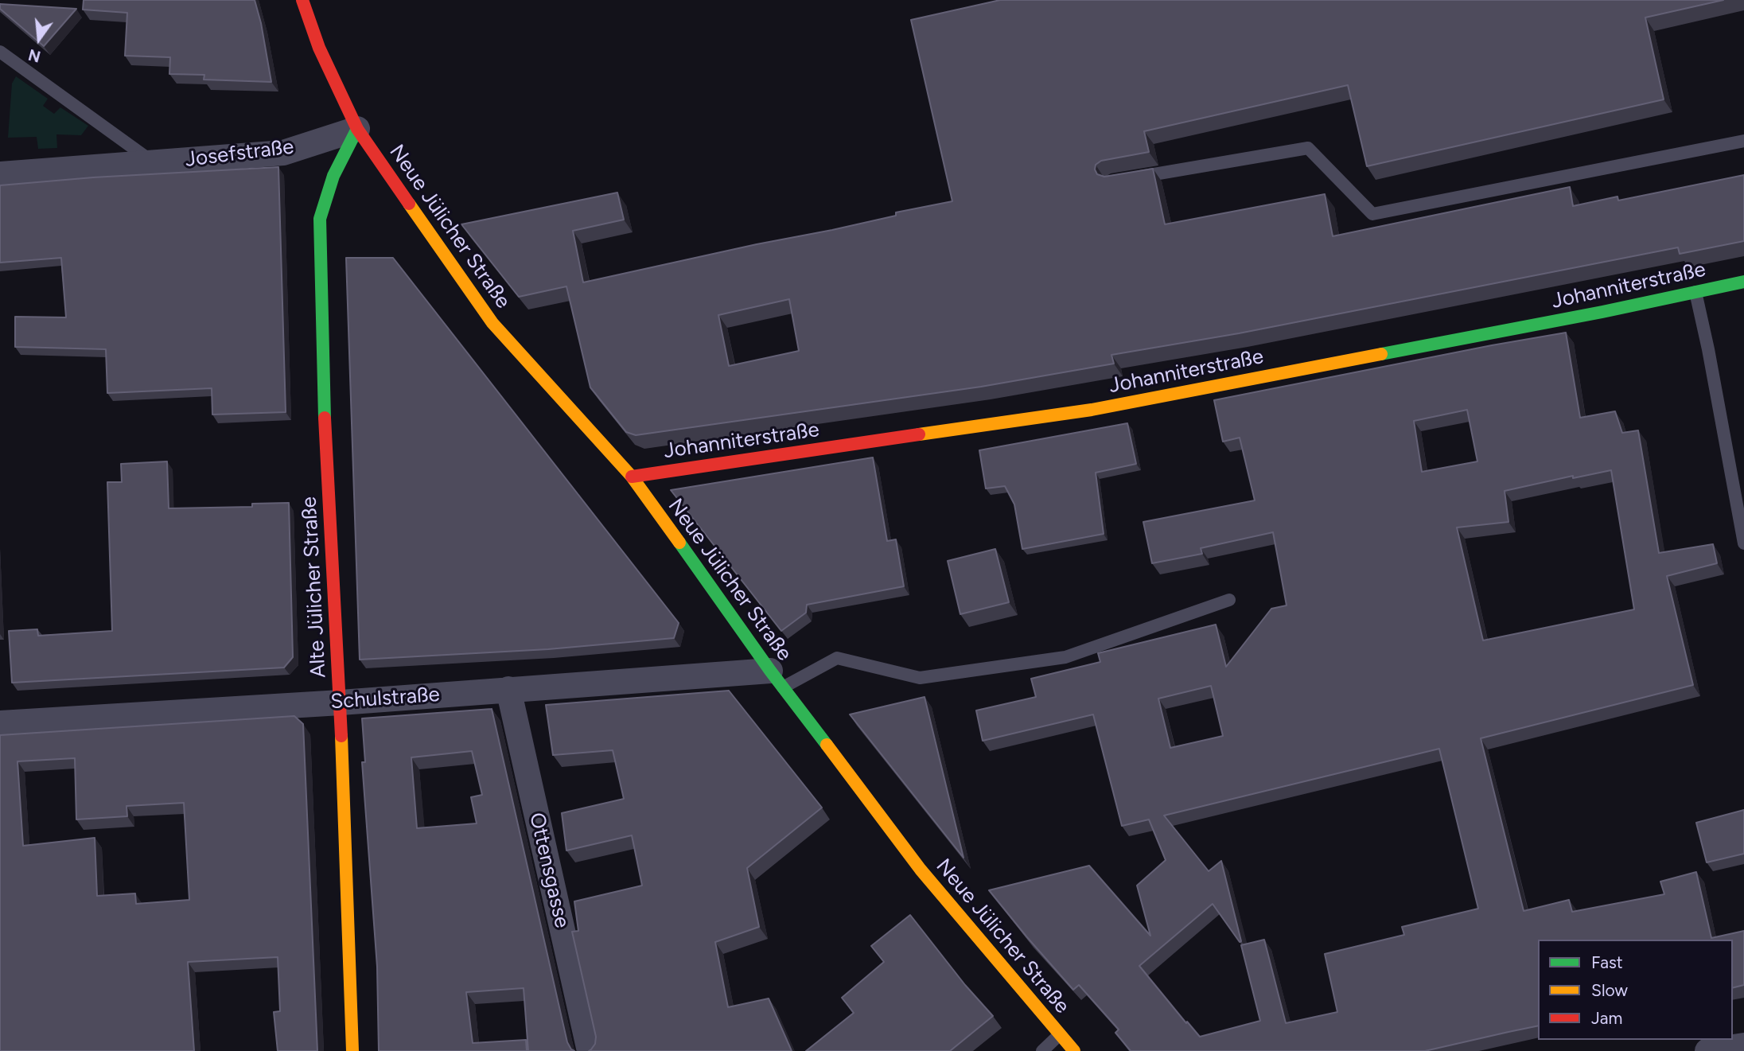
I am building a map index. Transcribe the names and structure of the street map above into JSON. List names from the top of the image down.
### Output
{
  "streets": {
    "street": [
      "Josefstraße",
      "Neue Jülicher Straße",
      "Johanniterstraße",
      "Alte Jülicher Straße",
      "Schulstraße",
      "Ottensgasse"
    ]
  },
  "crossings": [
    ["Josefstraße", "Neue Jülicher Straße"],
    ["Josefstraße", "Alte Jülicher Straße"],
    ["Neue Jülicher Straße", "Johanniterstraße"],
    ["Neue Jülicher Straße", "Alte Jülicher Straße"],
    ["Neue Jülicher Straße", "Schulstraße"],
    ["Alte Jülicher Straße", "Schulstraße"],
    ["Schulstraße", "Ottensgasse"]
  ],
  "legend": ["Fast", "Slow", "Jam"],
  "north": "bottom"
}
